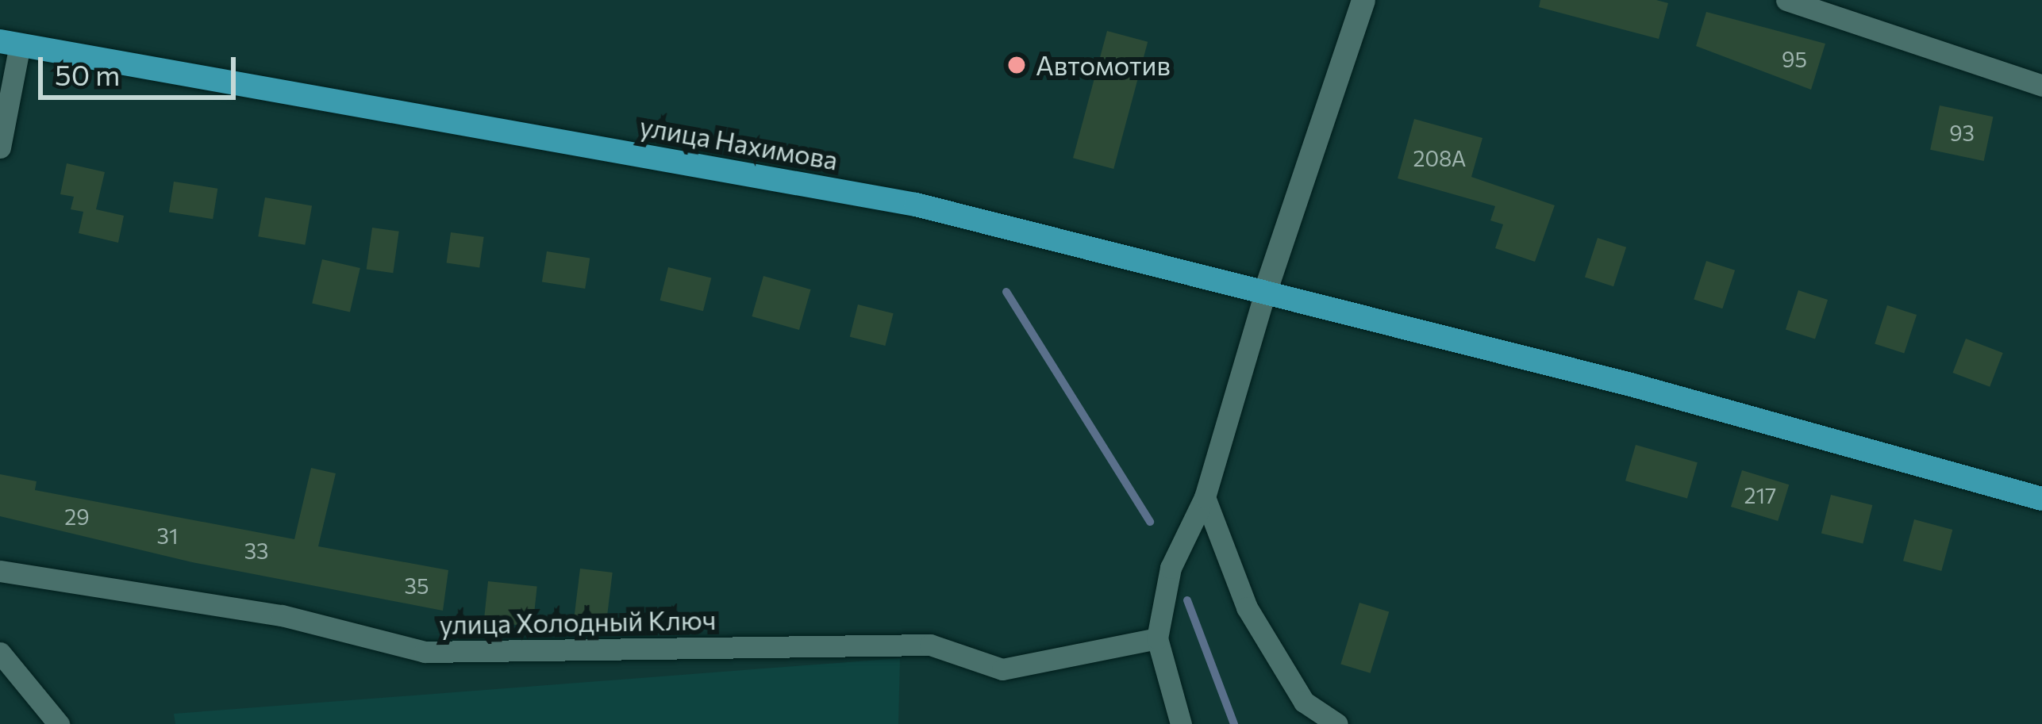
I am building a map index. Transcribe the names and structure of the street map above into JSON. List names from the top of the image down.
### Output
{
  "streets": {
    "main road": ["улица Нахимова"],
    "street": ["улица Холодный Ключ"]
  },
  "places": ["Автомотив"],
  "house_numbers": [
    "95",
    "93",
    "208А",
    "217",
    "29",
    "31",
    "33",
    "35"
  ],
  "scale_bar": "50 m"
}
